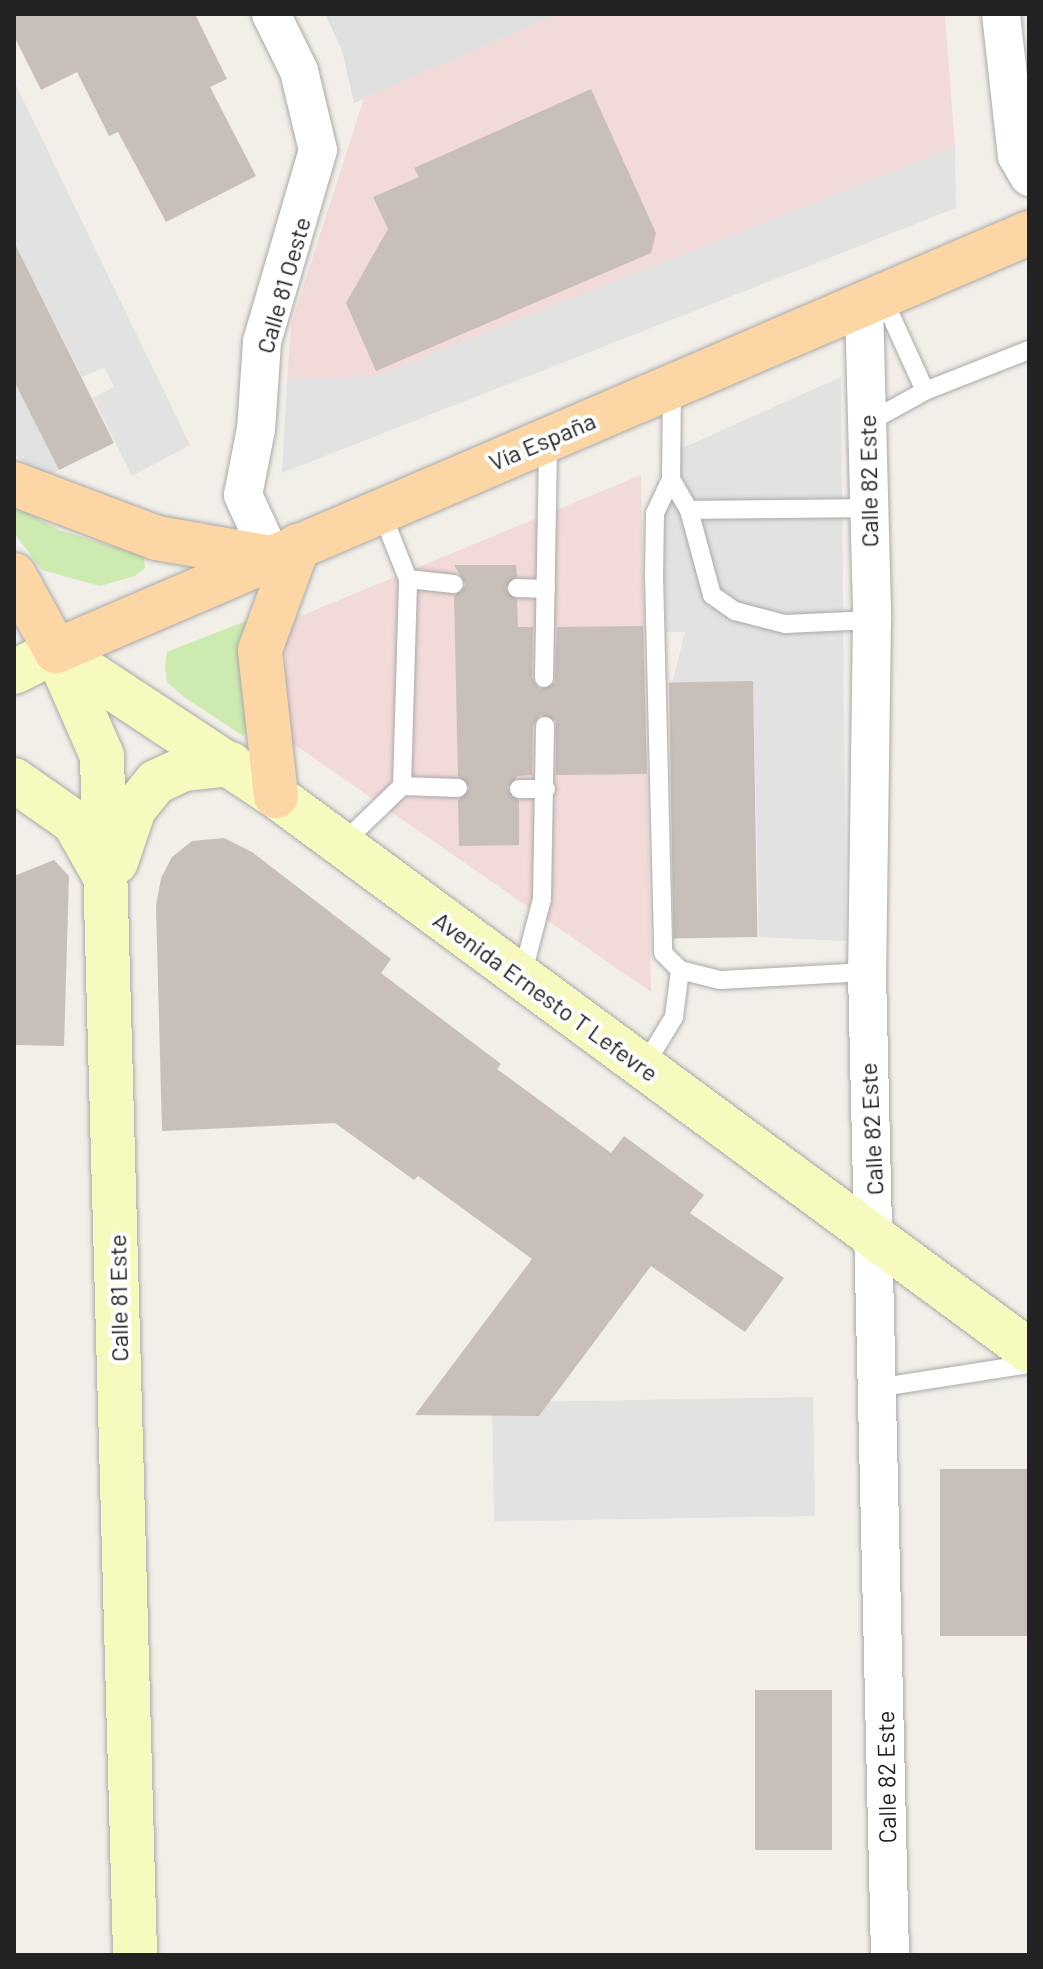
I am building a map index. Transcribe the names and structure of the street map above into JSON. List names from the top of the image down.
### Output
{
  "streets": {
    "main road": ["Vía España", "Avenida Ernesto T Lefevre", "Calle 81 Este"],
    "street": ["Calle 81 Oeste", "Calle 82 Este"]
  },
  "crossings": [
    ["Calle 81 Oeste", "Vía España"],
    ["Vía España", "Calle 82 Este"],
    ["Vía España", "Avenida Ernesto T Lefevre"],
    ["Vía España", "Calle 81 Este"],
    ["Calle 82 Este", "Avenida Ernesto T Lefevre"],
    ["Avenida Ernesto T Lefevre", "Calle 81 Este"]
  ]
}
